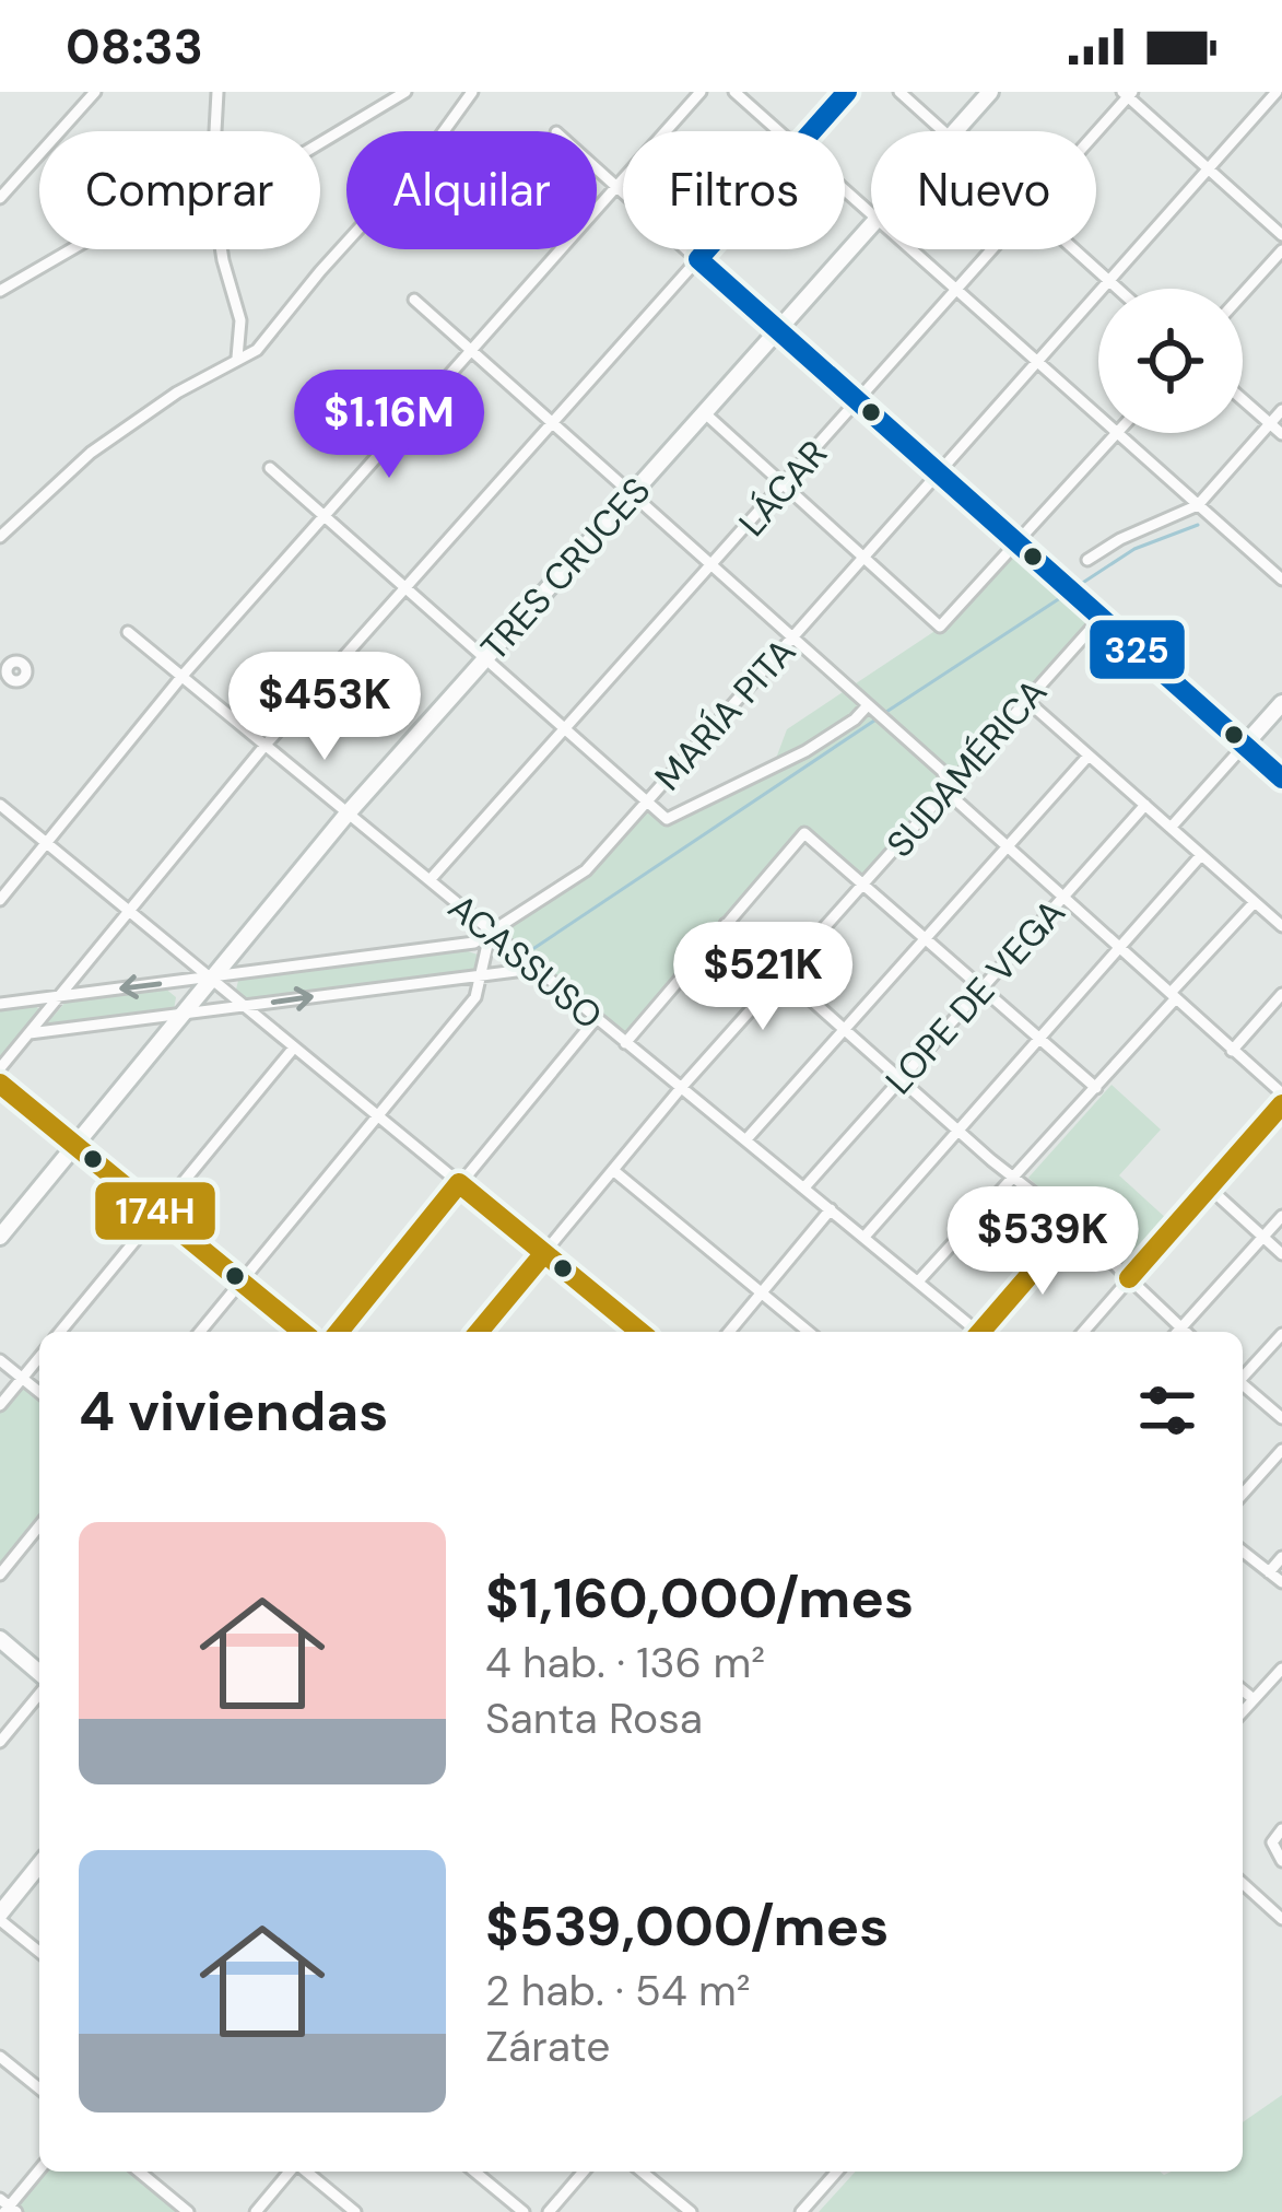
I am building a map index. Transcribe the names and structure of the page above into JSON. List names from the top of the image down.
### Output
{
  "streets": {
    "street": [
      "LÁCAR",
      "TRES CRUCES",
      "MARÍA PITA",
      "SUDAMÉRICA",
      "ACASSUSO",
      "LOPE DE VEGA"
    ]
  },
  "crossings": [
    ["LÁCAR", "ACASSUSO"],
    ["TRES CRUCES", "MARÍA PITA"],
    ["TRES CRUCES", "ACASSUSO"],
    ["MARÍA PITA", "ACASSUSO"],
    ["SUDAMÉRICA", "ACASSUSO"],
    ["ACASSUSO", "LOPE DE VEGA"]
  ],
  "lines": ["transit line 325", "transit line 174H"],
  "page": {
    "status": "08:33",
    "chip": [
      "Comprar",
      "Alquilar",
      "Filtros",
      "Nuevo"
    ],
    "price": [
      "$1.16M",
      "$453K",
      "$521K",
      "$539K"
    ],
    "heading": "4 viviendas",
    "list": [
      {
        "name": "$1,160,000/mes",
        "note": "4 hab. · 136 m² · Santa Rosa"
      },
      {
        "name": "$539,000/mes",
        "note": "2 hab. · 54 m² · Zárate"
      }
    ]
  }
}
